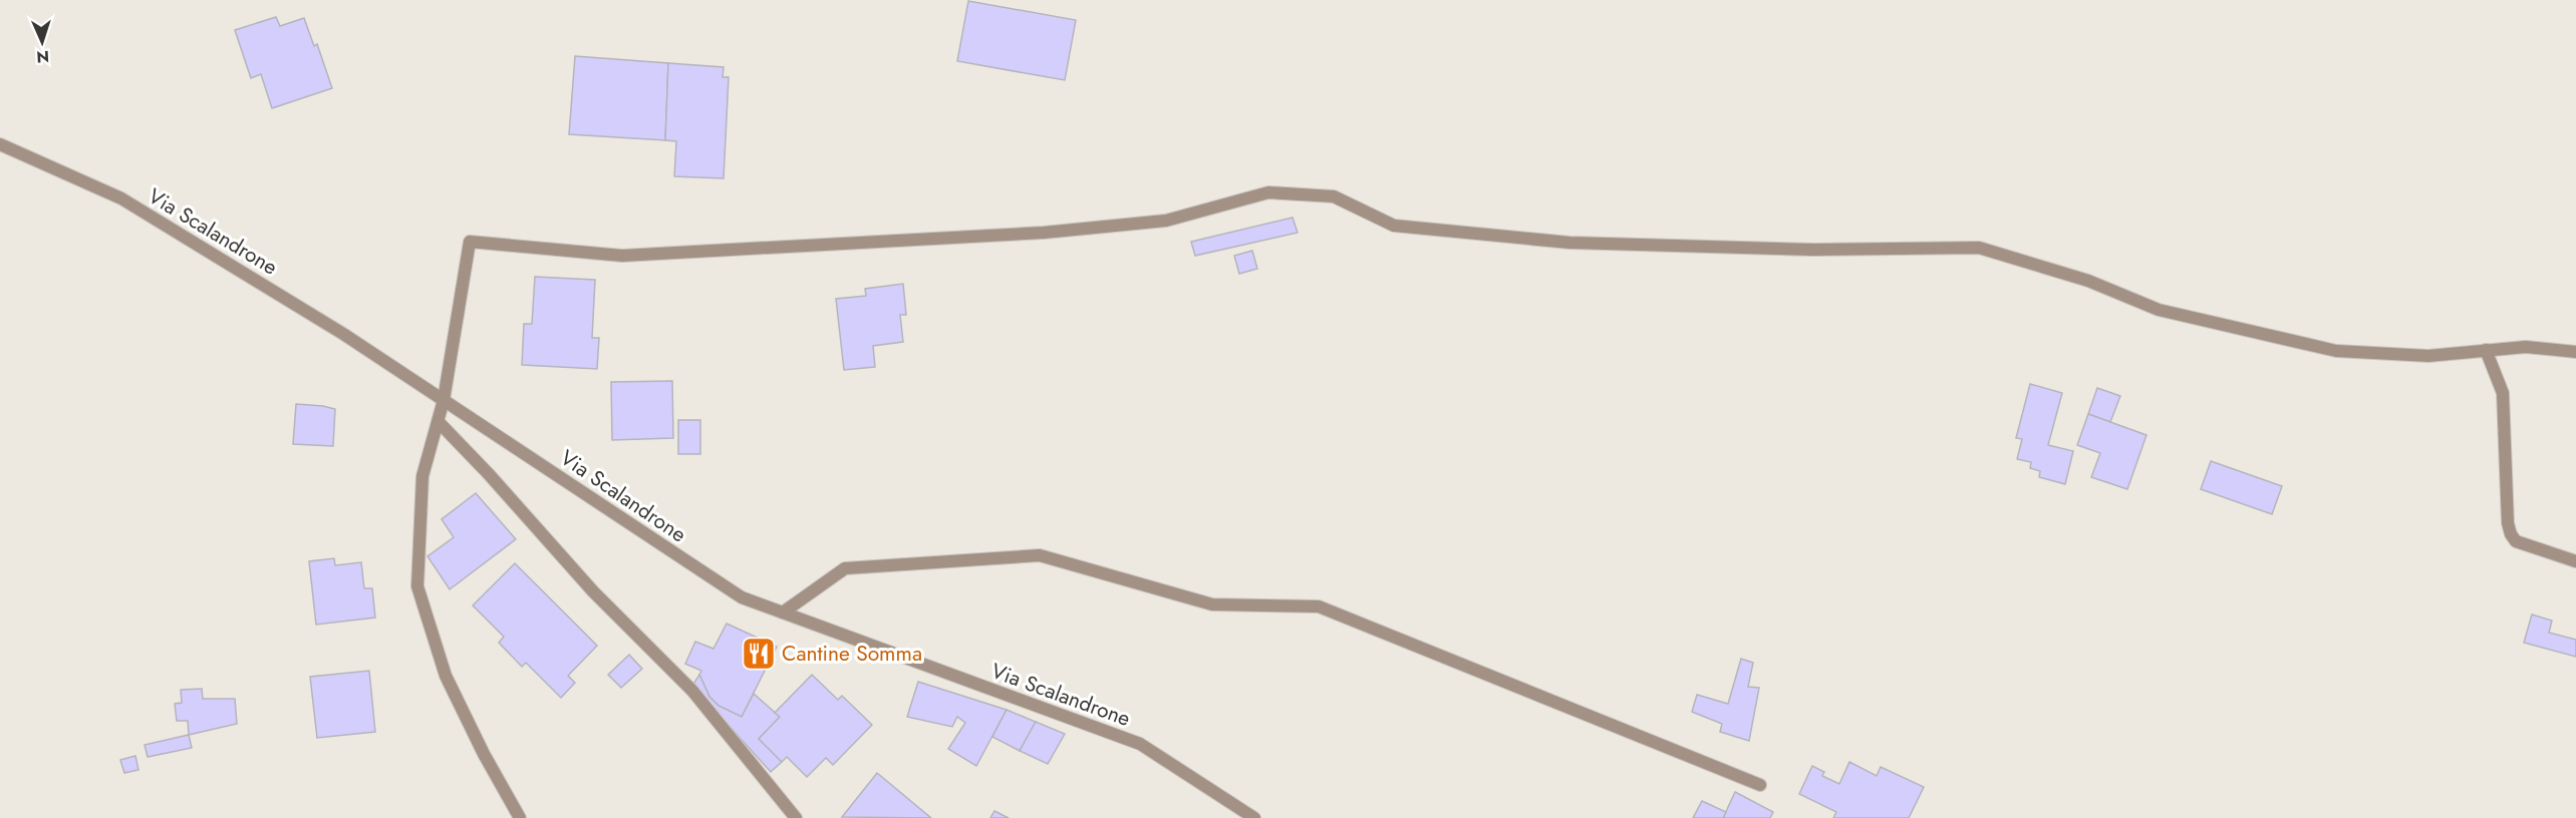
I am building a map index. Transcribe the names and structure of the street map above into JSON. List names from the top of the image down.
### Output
{
  "streets": {
    "street": ["Via Scalandrone"]
  },
  "places": {
    "restaurant": ["Cantine Somma"]
  },
  "north": "bottom"
}
